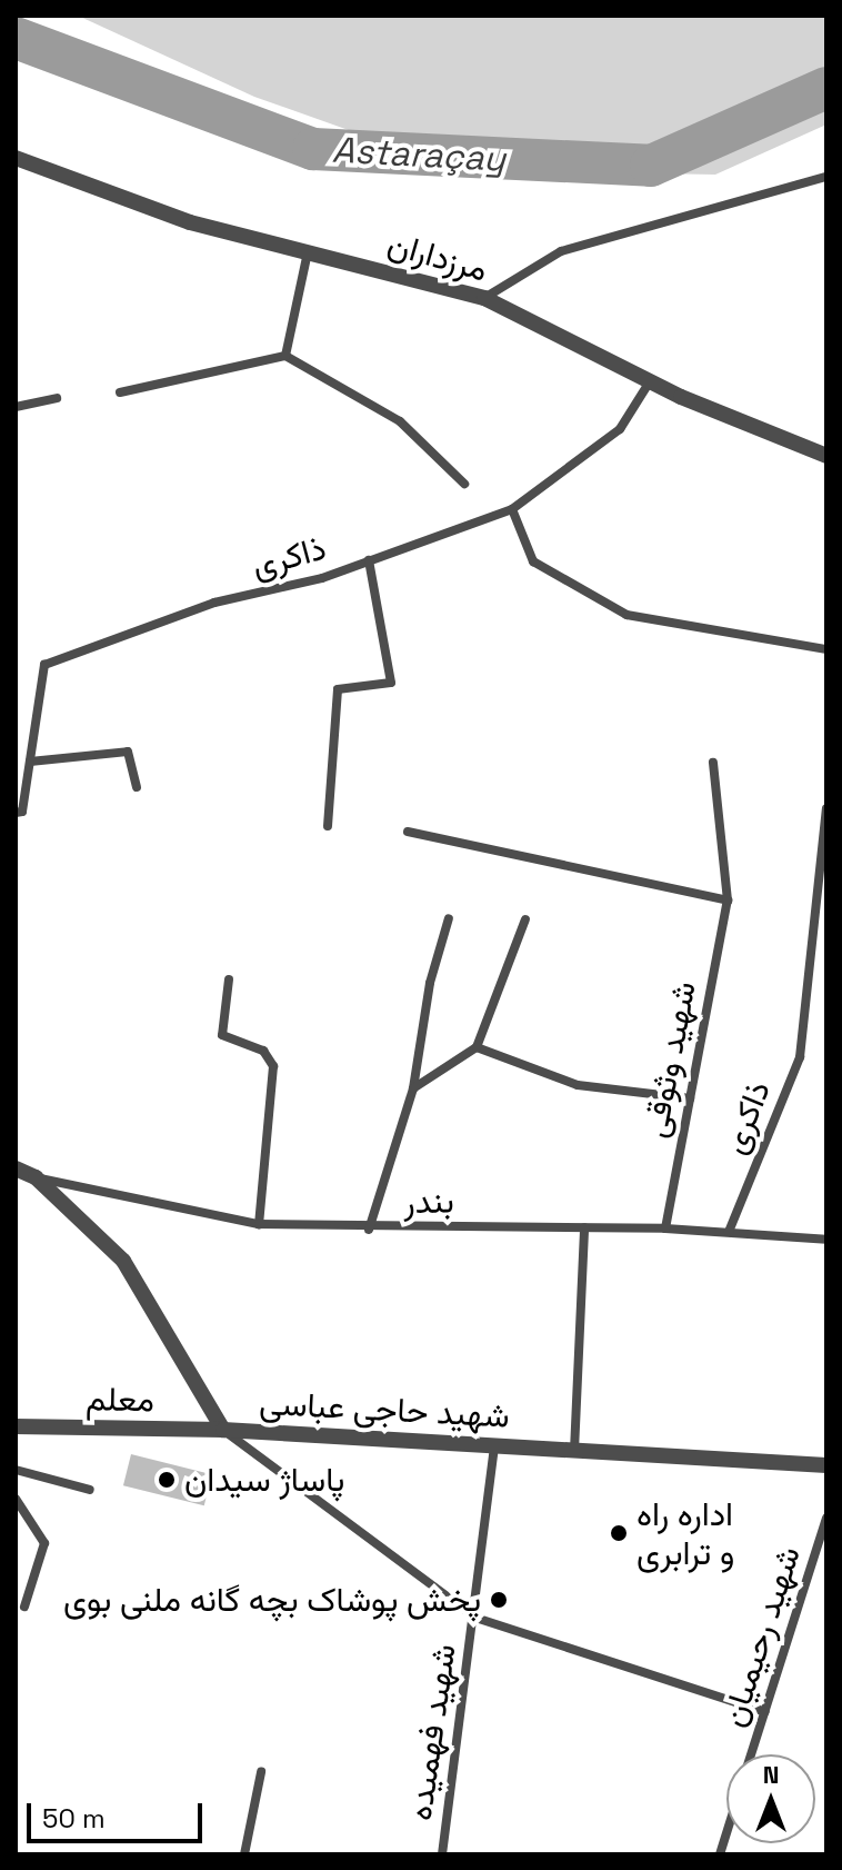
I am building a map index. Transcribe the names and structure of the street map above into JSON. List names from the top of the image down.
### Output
{
  "streets": {
    "street": [
      "مرزداران",
      "ذاکری",
      "شهید وثوقی",
      "بندر",
      "معلم",
      "شهید حاجی عباسی",
      "شهید رحیمیان",
      "شهید فهمیده"
    ]
  },
  "crossings": [
    ["مرزداران", "ذاکری"],
    ["ذاکری", "بندر"],
    ["شهید وثوقی", "بندر"],
    ["بندر", "شهید حاجی عباسی"],
    ["معلم", "شهید حاجی عباسی"],
    ["شهید حاجی عباسی", "شهید فهمیده"]
  ],
  "water": ["Astaraçay"],
  "places": ["پاساژ سیدان", "اداره راه و ترابری", "پخش پوشاک بچه گانه ملنی بوی"],
  "scale_bar": "50 m",
  "north": "top"
}
